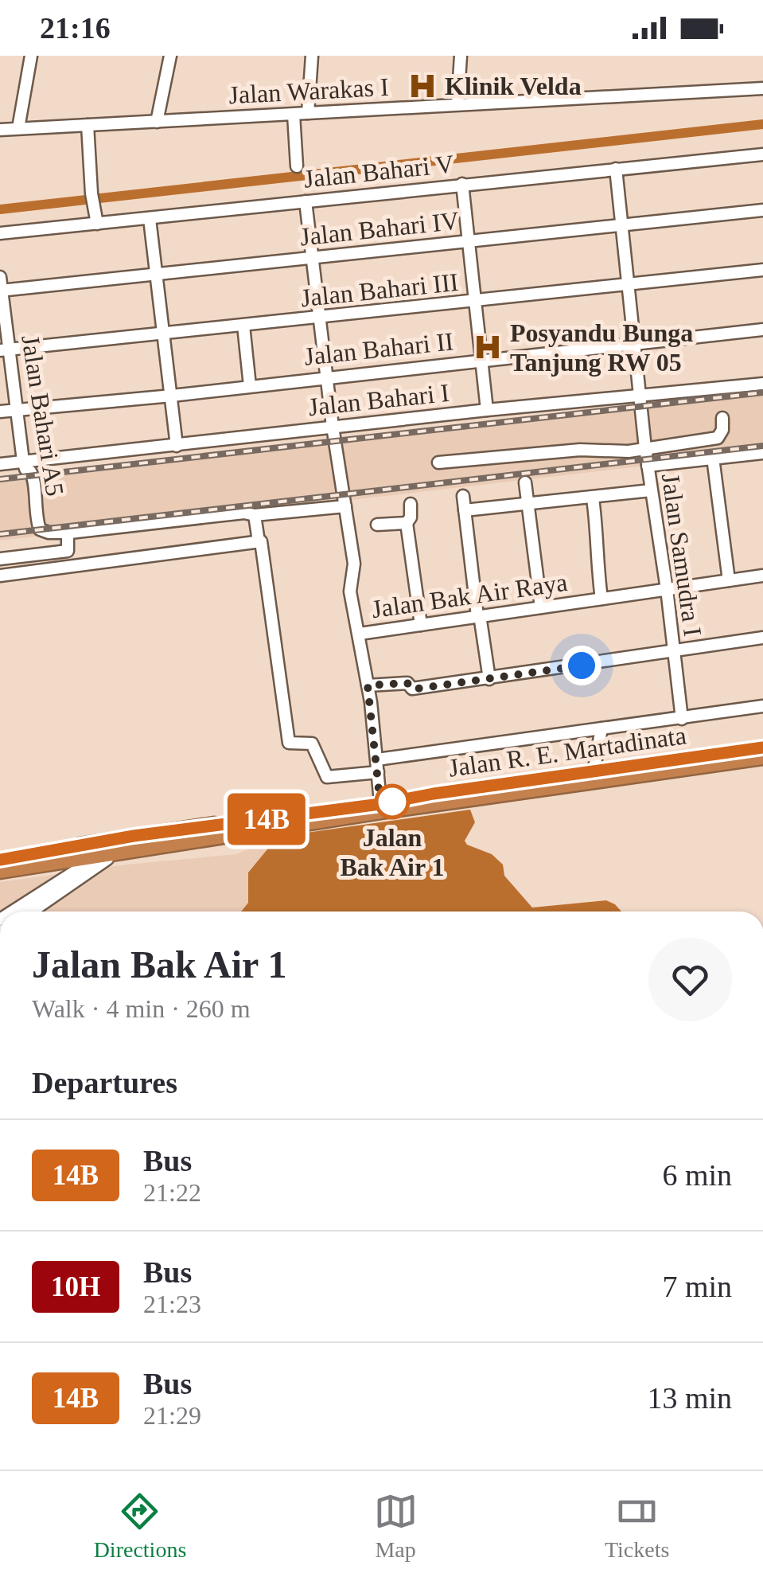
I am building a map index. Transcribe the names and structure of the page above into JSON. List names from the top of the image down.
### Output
{
  "streets": {
    "highway": ["Jalan R. E. Martadinata"],
    "street": [
      "Jalan Warakas I",
      "Jalan Bahari V",
      "Jalan Bahari IV",
      "Jalan Bahari III",
      "Jalan Bahari II",
      "Jalan Bahari I",
      "Jalan Bahari A5",
      "Jalan Samudra I",
      "Jalan Bak Air Raya"
    ]
  },
  "crossings": [
    ["Jalan Bahari V", "Jalan Samudra I"],
    ["Jalan Bahari IV", "Jalan Bahari A5"],
    ["Jalan Bahari IV", "Jalan Samudra I"],
    ["Jalan Bahari III", "Jalan Bahari A5"],
    ["Jalan Bahari III", "Jalan Samudra I"],
    ["Jalan Bahari II", "Jalan Bahari A5"],
    ["Jalan Bahari II", "Jalan Samudra I"],
    ["Jalan Bahari I", "Jalan Bahari A5"],
    ["Jalan Bahari I", "Jalan Samudra I"],
    ["Jalan Samudra I", "Jalan Bak Air Raya"],
    ["Jalan Bak Air Raya", "Jalan R. E. Martadinata"]
  ],
  "places": {
    "hospital": ["Klinik Velda", "Posyandu Bunga Tanjung RW 05"],
    "other": ["Jalan Bak Air 1"]
  },
  "lines": ["bus line 14B"],
  "page": {
    "status": "21:16",
    "on_map": "14B",
    "heading": [
      ["Jalan Bak Air 1", "Walk · 4 min · 260 m"],
      "Departures"
    ],
    "list": [
      {
        "mark": "14B",
        "name": "Bus",
        "note": "21:22",
        "value": "6 min"
      },
      {
        "mark": "10H",
        "name": "Bus",
        "note": "21:23",
        "value": "7 min"
      },
      {
        "mark": "14B",
        "name": "Bus",
        "note": "21:29",
        "value": "13 min"
      }
    ],
    "tabs": ["Directions", "Map", "Tickets"]
  }
}
